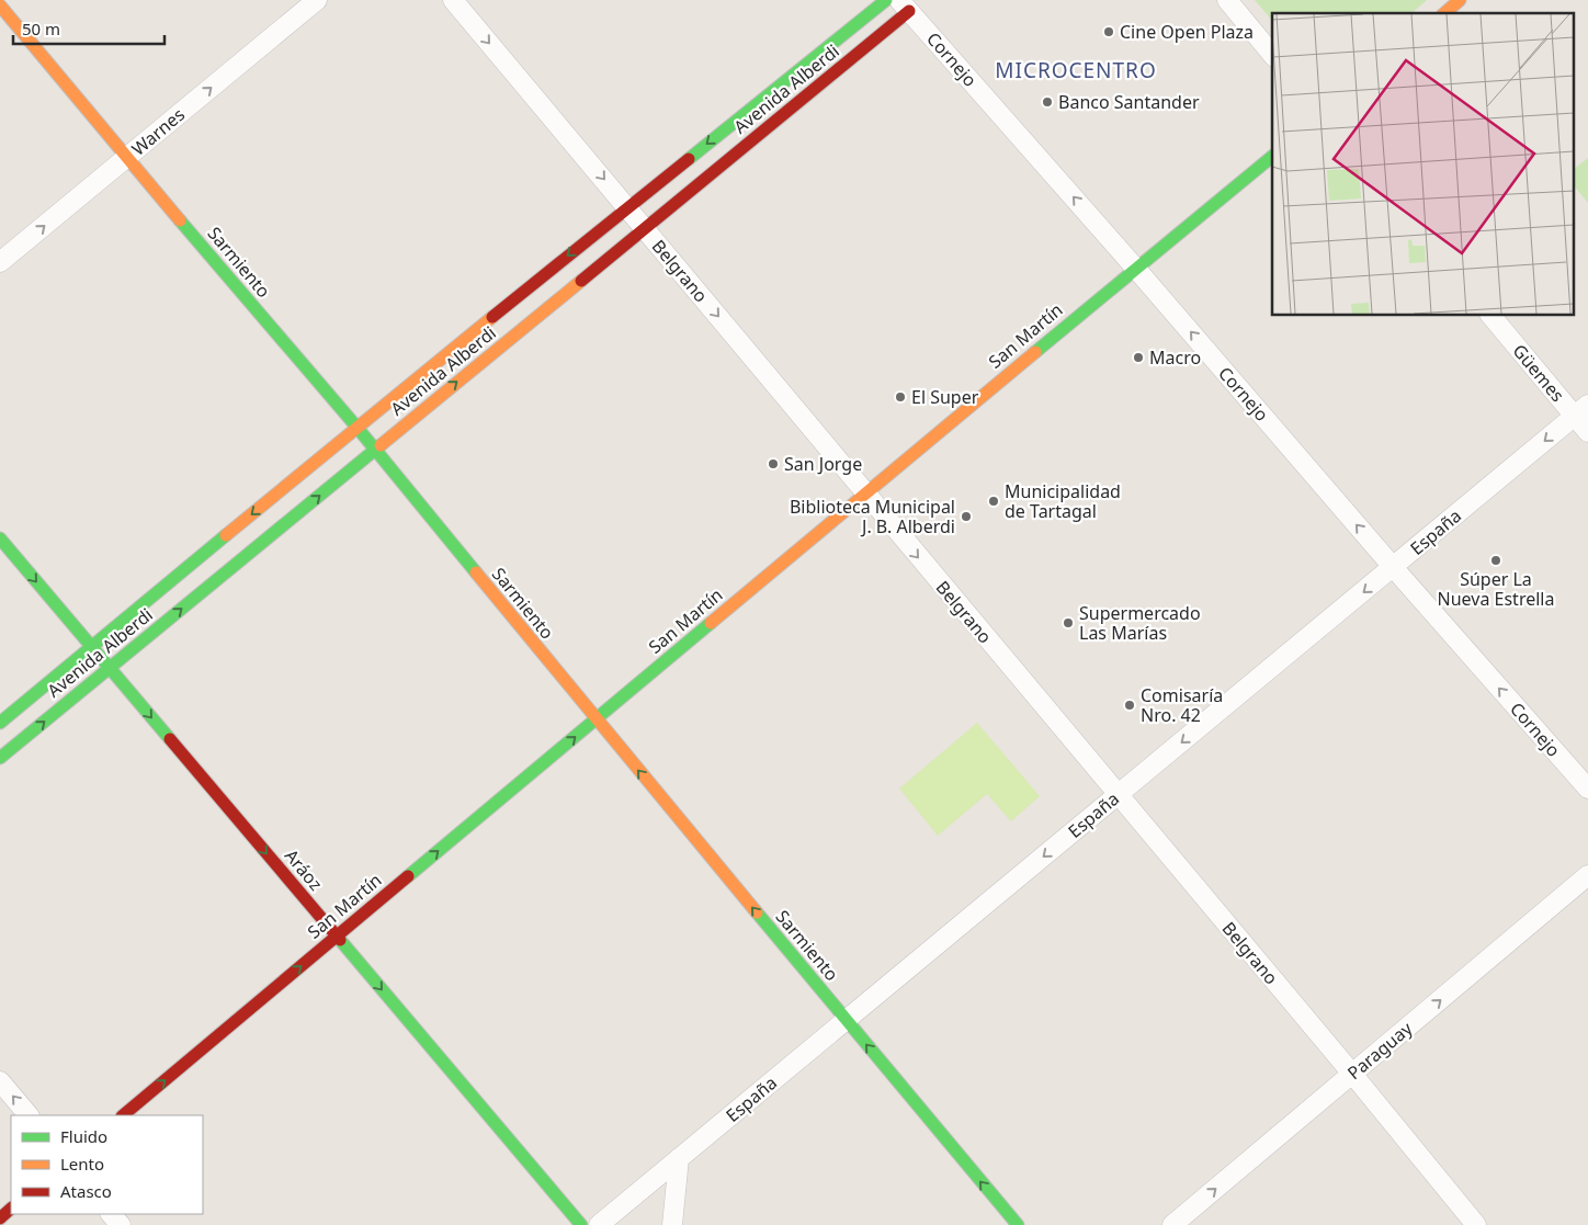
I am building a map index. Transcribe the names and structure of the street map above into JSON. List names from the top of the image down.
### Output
{
  "streets": {
    "street": [
      "Cornejo",
      "Avenida Alberdi",
      "Warnes",
      "Sarmiento",
      "Belgrano",
      "San Martín",
      "Güemes",
      "España",
      "Aráoz",
      "Paraguay"
    ]
  },
  "crossings": [
    ["Cornejo", "Avenida Alberdi"],
    ["Cornejo", "San Martín"],
    ["Cornejo", "España"],
    ["Avenida Alberdi", "Sarmiento"],
    ["Avenida Alberdi", "Belgrano"],
    ["Avenida Alberdi", "Aráoz"],
    ["Warnes", "Sarmiento"],
    ["Sarmiento", "San Martín"],
    ["Sarmiento", "España"],
    ["Belgrano", "San Martín"],
    ["Belgrano", "España"],
    ["Belgrano", "Paraguay"],
    ["San Martín", "Aráoz"],
    ["Güemes", "España"]
  ],
  "one_way": [
    "Cornejo",
    "Warnes",
    "Sarmiento",
    "Belgrano",
    "San Martín",
    "España",
    "Aráoz",
    "Paraguay"
  ],
  "districts": ["MICROCENTRO"],
  "places": [
    "Cine Open Plaza",
    "Banco Santander",
    "Macro",
    "El Super",
    "San Jorge",
    "Municipalidad de Tartagal",
    "Biblioteca Municipal J. B. Alberdi",
    "Súper La Nueva Estrella",
    "Supermercado Las Marías",
    "Comisaría Nro. 42"
  ],
  "legend": ["Fluido", "Lento", "Atasco"],
  "scale_bar": "50 m"
}
